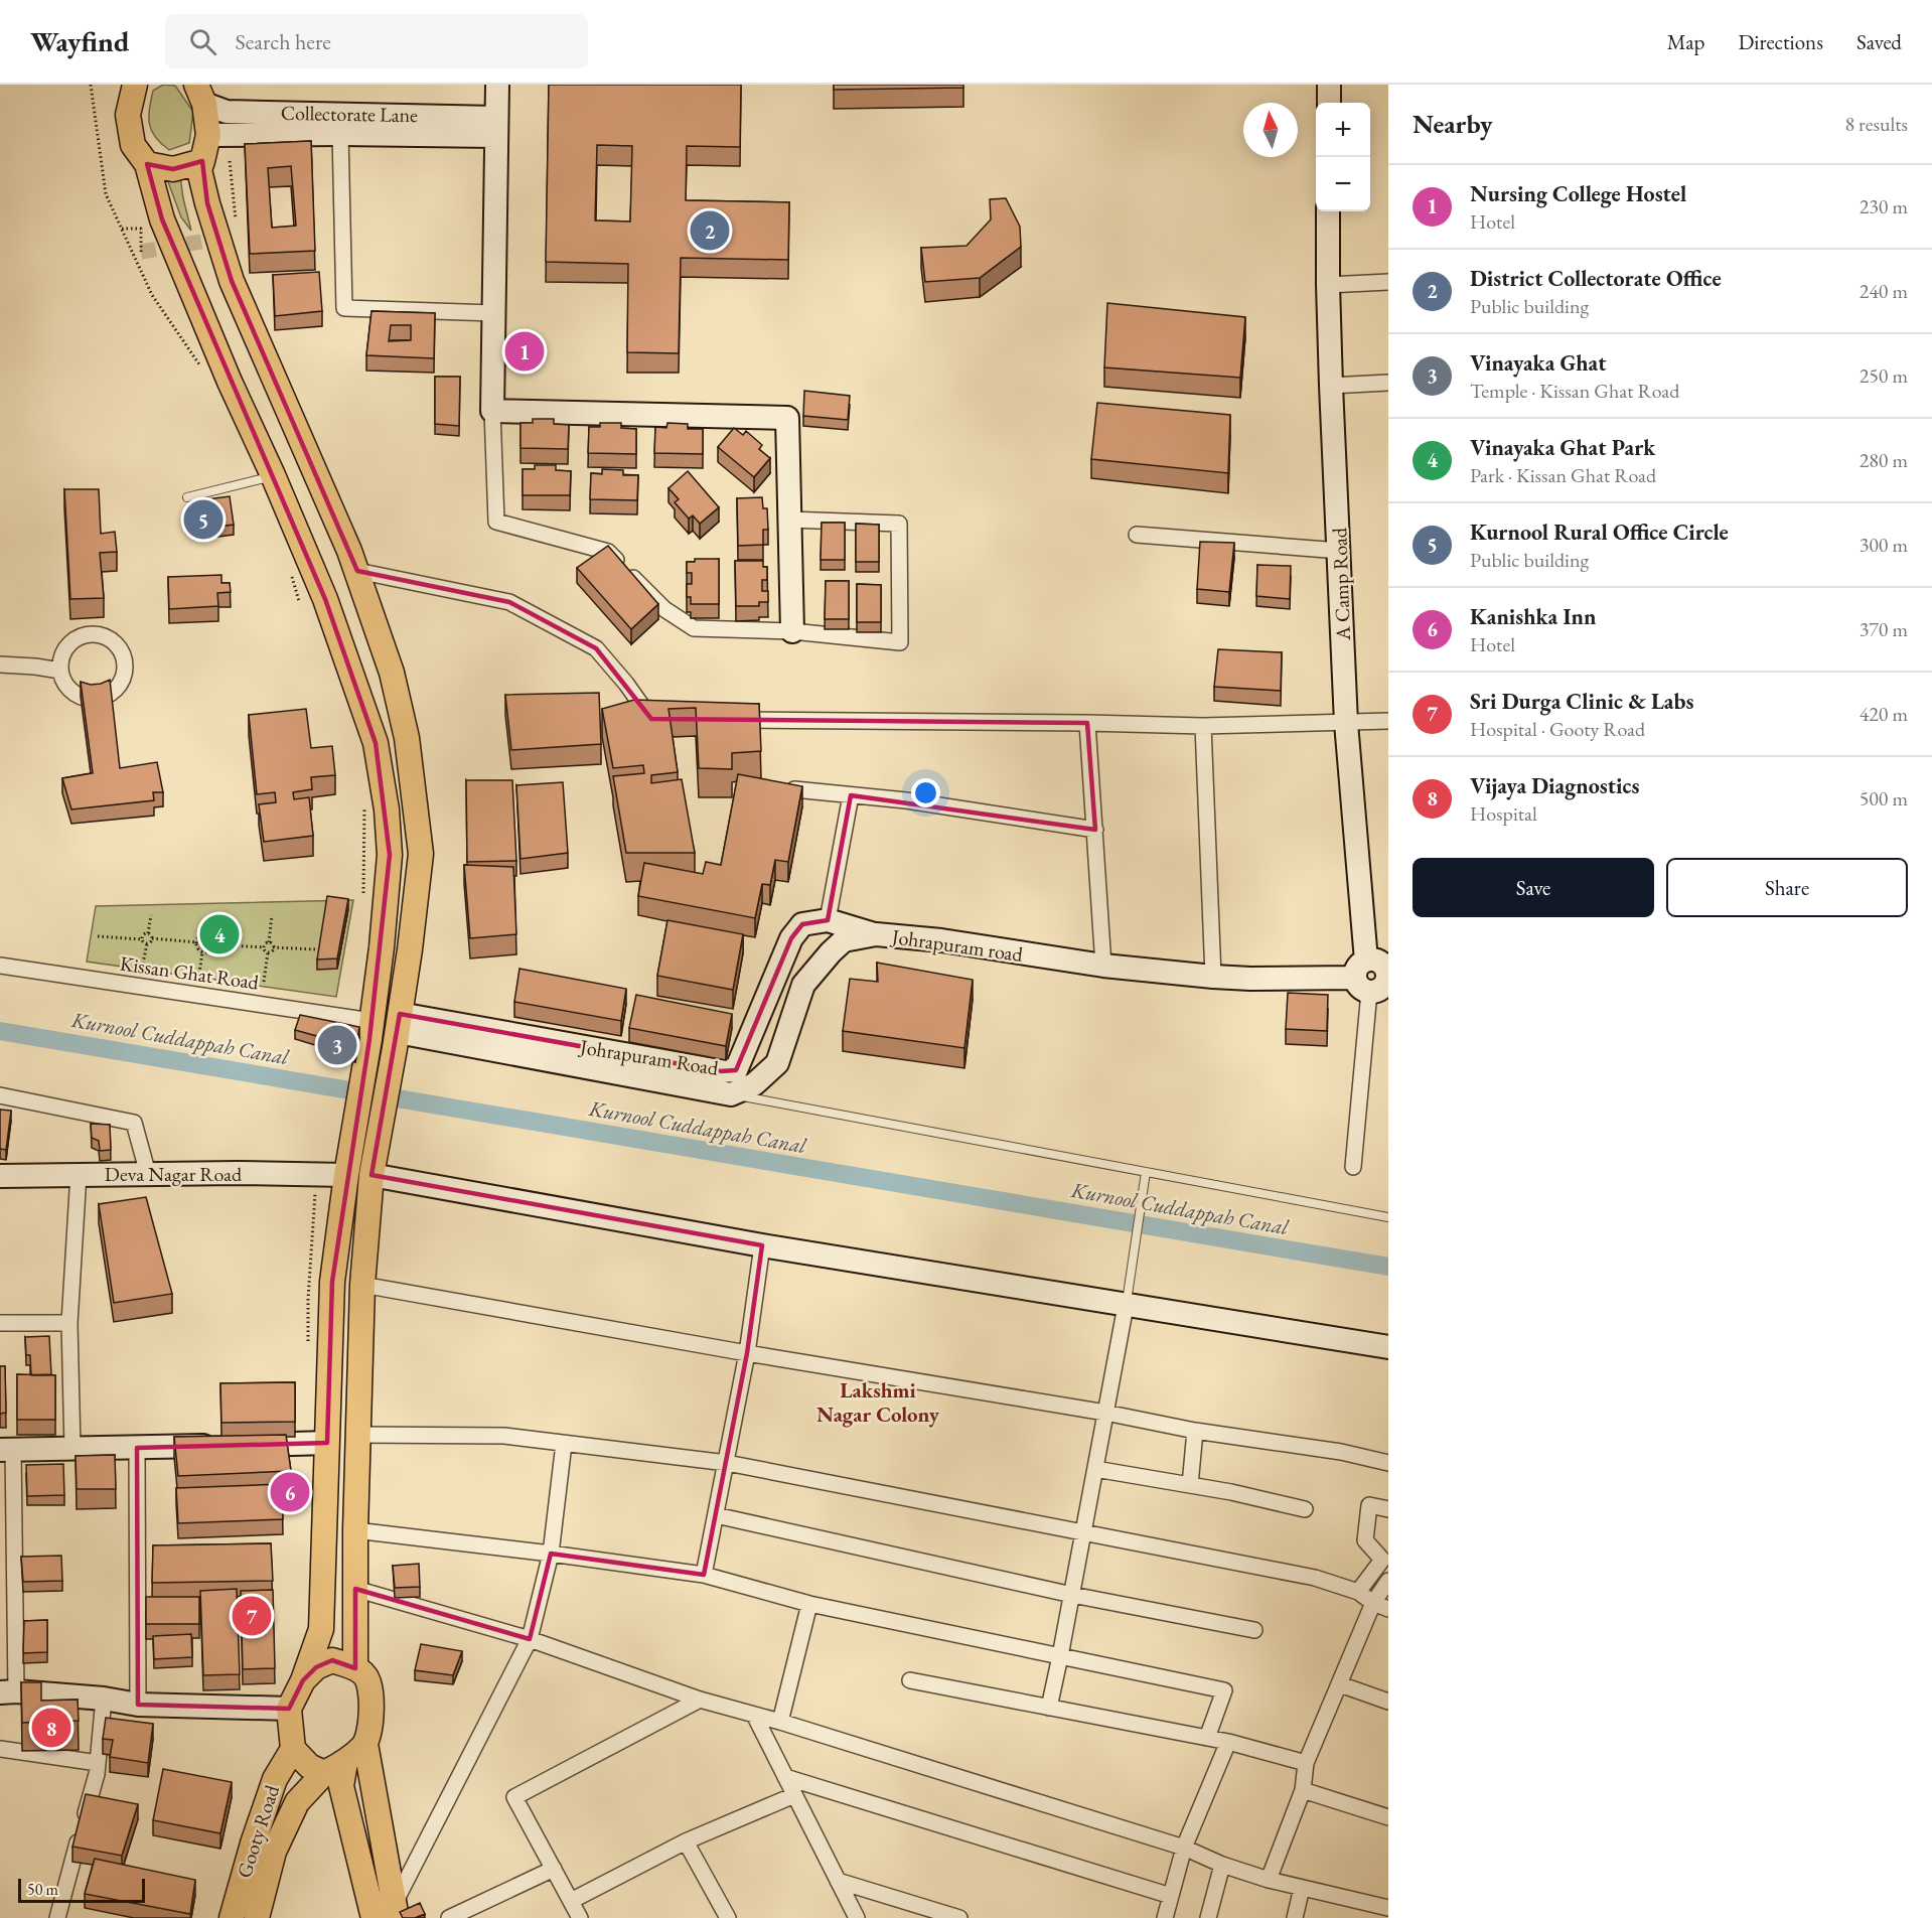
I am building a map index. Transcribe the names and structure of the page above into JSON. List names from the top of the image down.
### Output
{
  "streets": {
    "main road": ["Gooty Road"],
    "street": [
      "Collectorate Lane",
      "A Camp Road",
      "Johrapuram road",
      "Kissan Ghat Road",
      "Johrapuram Road",
      "Deva Nagar Road"
    ]
  },
  "crossings": [
    ["A Camp Road", "Johrapuram road"],
    ["Johrapuram road", "Johrapuram Road"]
  ],
  "districts": ["Lakshmi Nagar Colony"],
  "water": ["Kurnool Cuddappah Canal"],
  "scale_bar": "50 m",
  "north": "top",
  "page": {
    "header": "Wayfind",
    "search": "Search here",
    "nav": ["Map", "Directions", "Saved"],
    "heading": ["Nearby", "8 results"],
    "map_buttons": ["+", "−"],
    "list": [
      {
        "mark": "1",
        "name": "Nursing College Hostel",
        "note": "Hotel",
        "value": "230 m"
      },
      {
        "mark": "2",
        "name": "District Collectorate Office",
        "note": "Public building",
        "value": "240 m"
      },
      {
        "mark": "3",
        "name": "Vinayaka Ghat",
        "note": "Temple · Kissan Ghat Road",
        "value": "250 m"
      },
      {
        "mark": "4",
        "name": "Vinayaka Ghat Park",
        "note": "Park · Kissan Ghat Road",
        "value": "280 m"
      },
      {
        "mark": "5",
        "name": "Kurnool Rural Office Circle",
        "note": "Public building",
        "value": "300 m"
      },
      {
        "mark": "6",
        "name": "Kanishka Inn",
        "note": "Hotel",
        "value": "370 m"
      },
      {
        "mark": "7",
        "name": "Sri Durga Clinic & Labs",
        "note": "Hospital · Gooty Road",
        "value": "420 m"
      },
      {
        "mark": "8",
        "name": "Vijaya Diagnostics",
        "note": "Hospital",
        "value": "500 m"
      }
    ],
    "pins": [
      "2",
      "1",
      "5",
      "4",
      "3",
      "6",
      "7",
      "8"
    ],
    "buttons": ["Save", "Share"],
    "scale": "50 m"
  }
}
